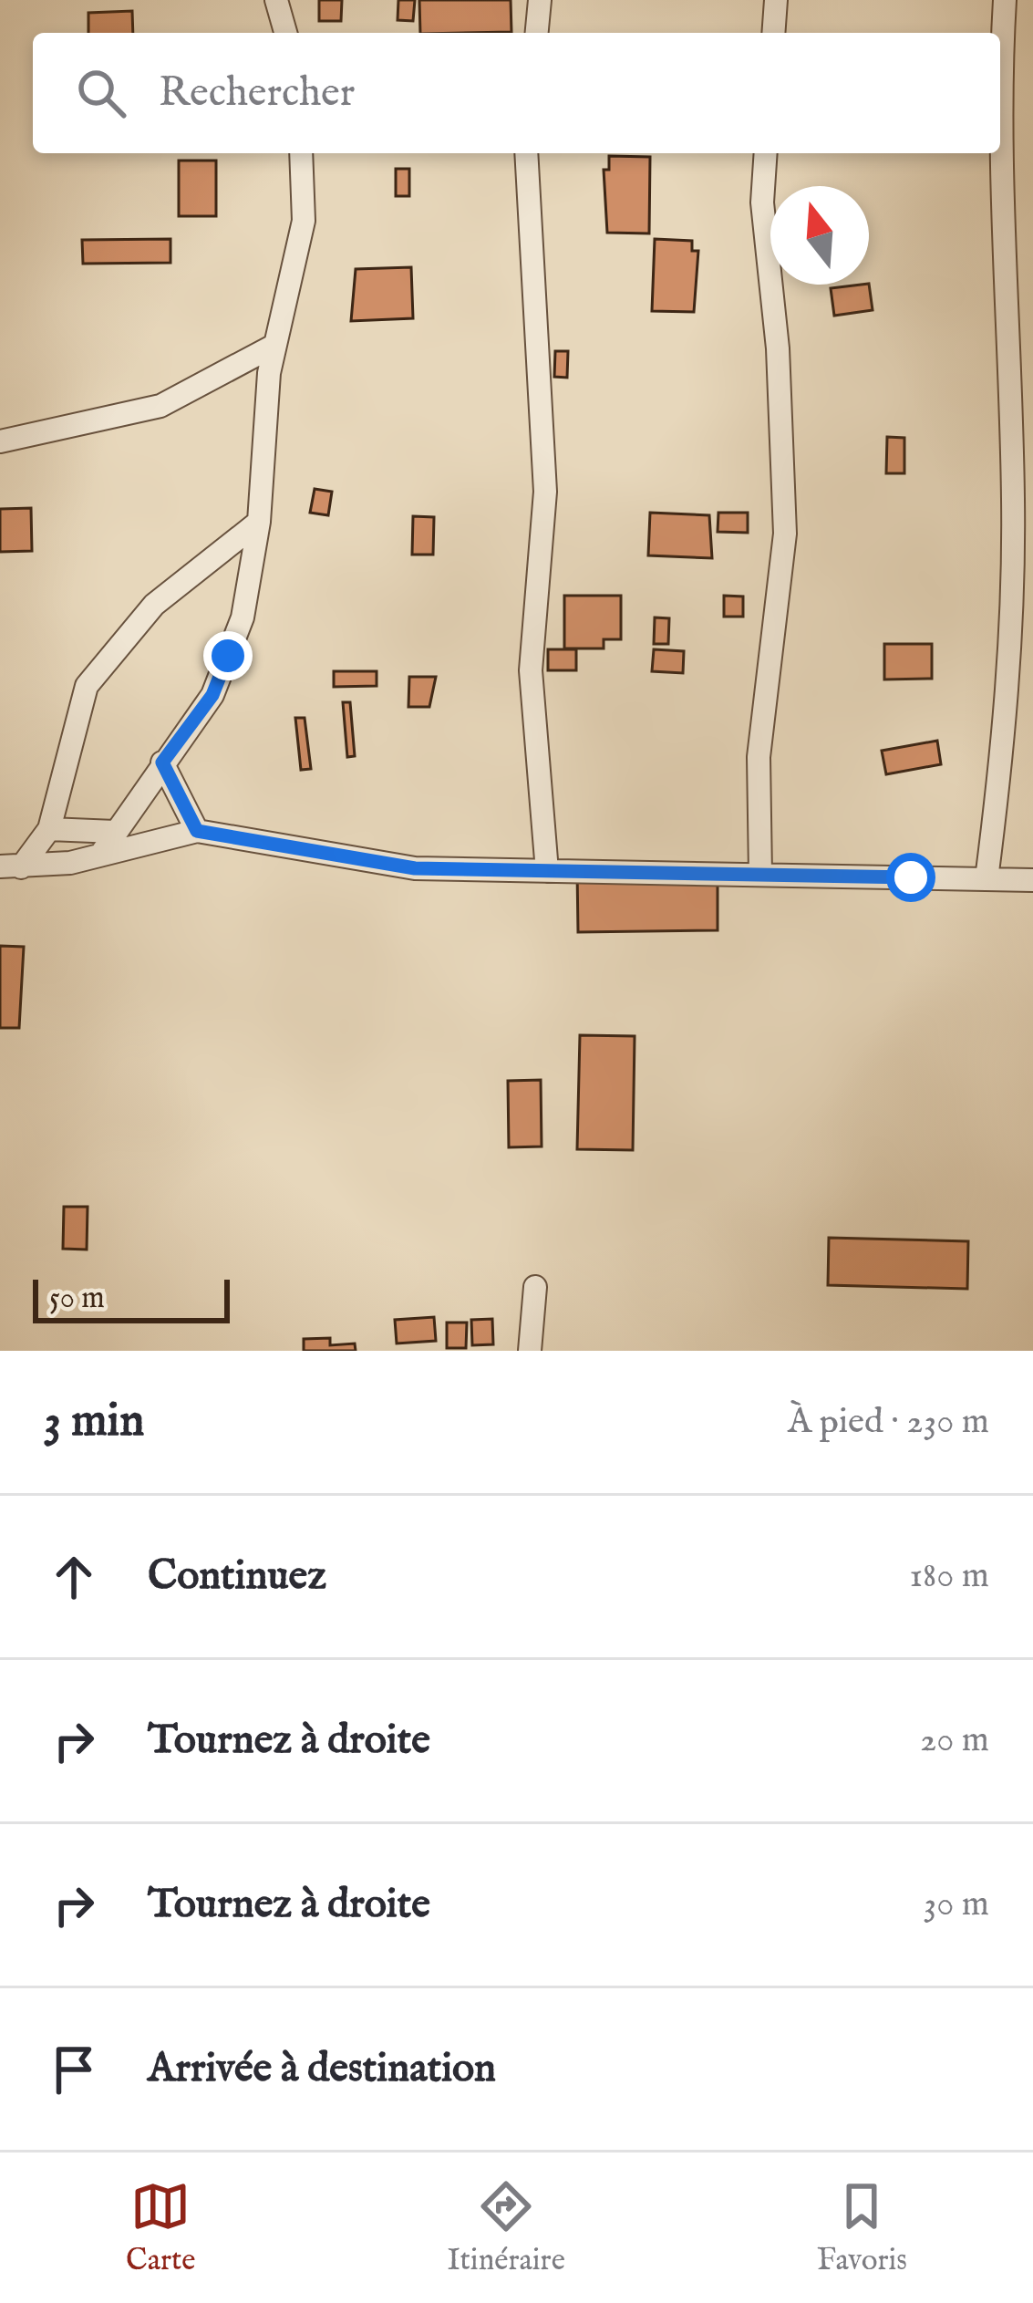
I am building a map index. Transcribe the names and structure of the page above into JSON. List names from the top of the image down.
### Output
{
  "scale_bar": "50 m",
  "north": "top",
  "page": {
    "search": "Rechercher",
    "scale": "50 m",
    "heading": ["3 min", "À pied · 230 m"],
    "list": [
      ["Continuez", "180 m"],
      ["Tournez à droite", "20 m"],
      ["Tournez à droite", "30 m"],
      "Arrivée à destination"
    ],
    "nav": ["Carte", "Itinéraire", "Favoris"]
  }
}
